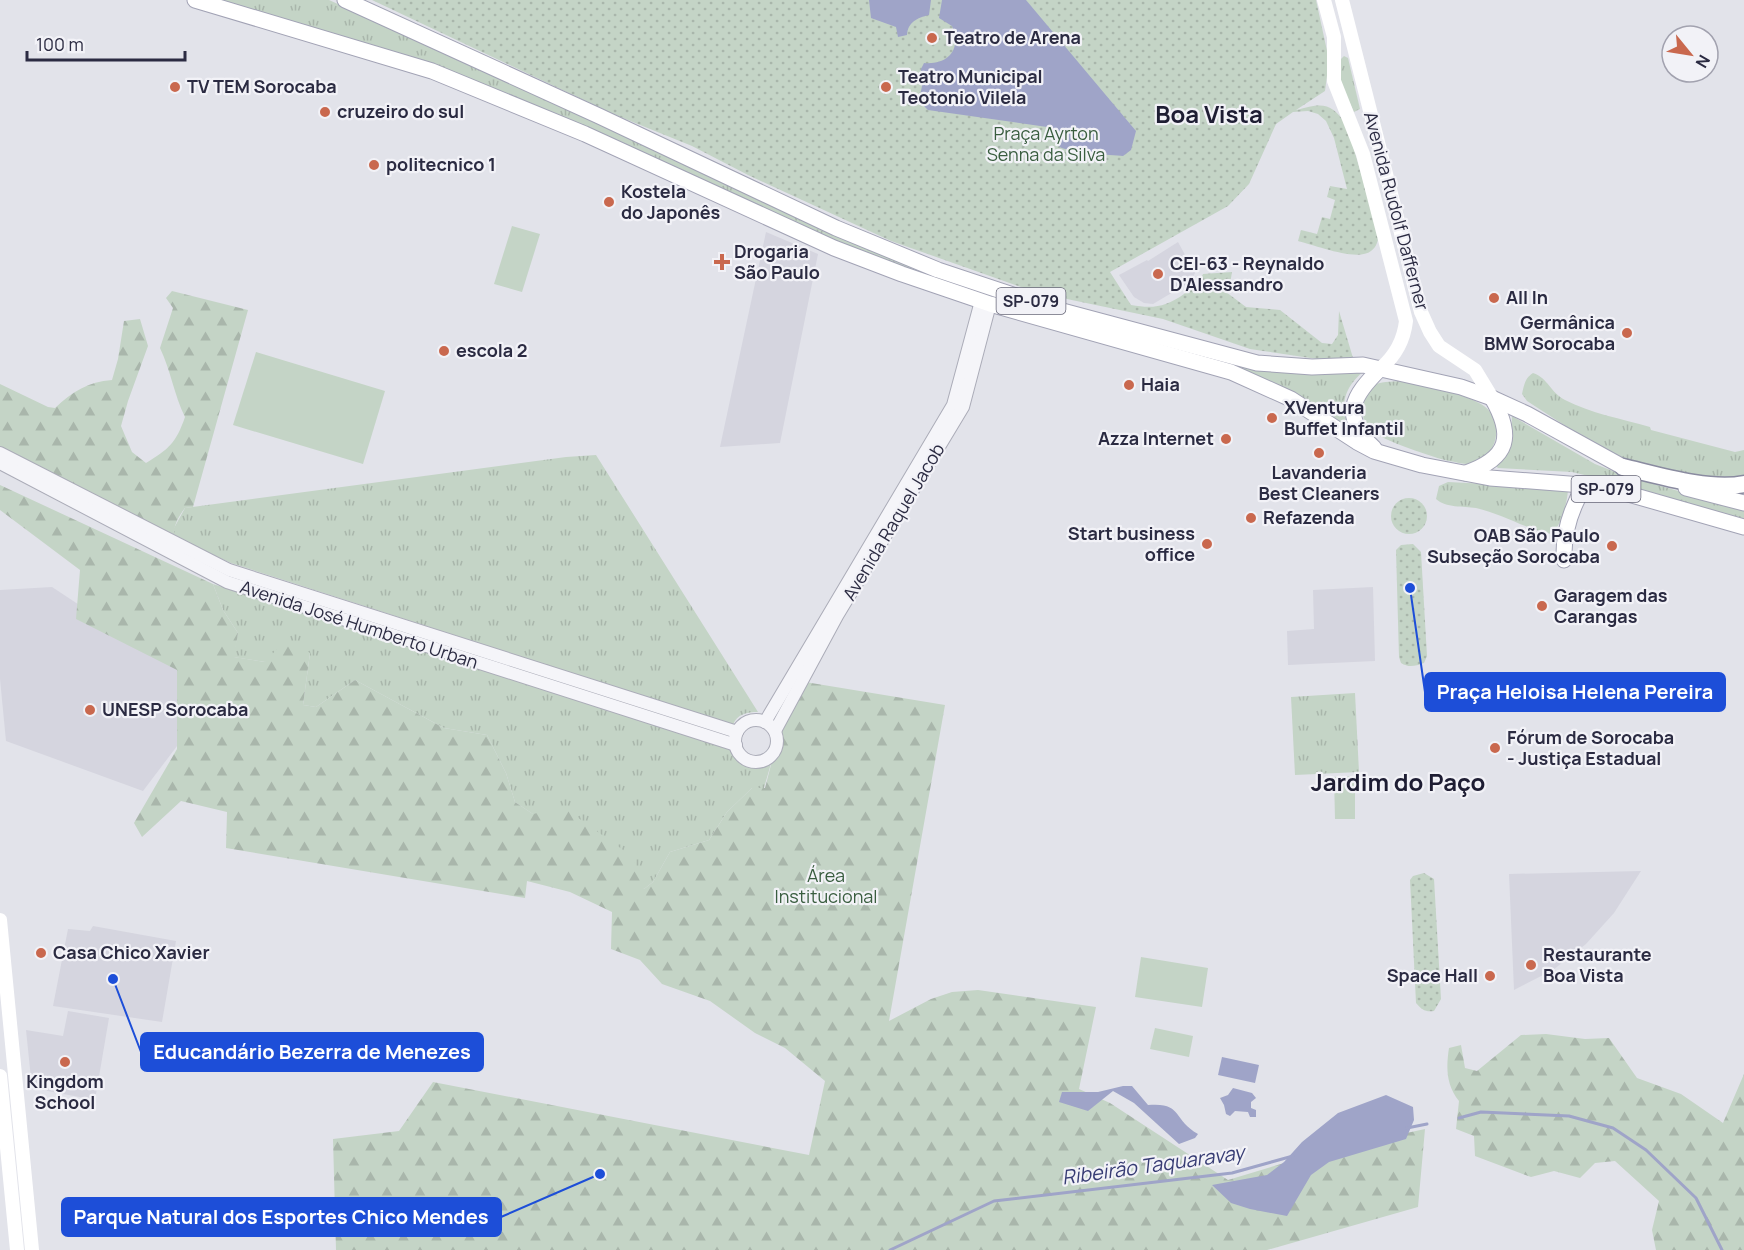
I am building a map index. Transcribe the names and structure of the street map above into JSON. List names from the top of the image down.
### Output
{
  "streets": {
    "main road": ["Avenida Rudolf Dafferner", "SP-079"],
    "street": ["Avenida Raquel Jacob", "Avenida José Humberto Urban"]
  },
  "crossings": [
    ["Avenida Rudolf Dafferner", "SP-079"],
    ["SP-079", "Avenida Raquel Jacob"],
    ["Avenida Raquel Jacob", "Avenida José Humberto Urban"]
  ],
  "districts": ["Boa Vista", "Jardim do Paço"],
  "water": ["Ribeirão Taquaravay"],
  "parks": ["Praça Ayrton Senna da Silva", "Área Institucional"],
  "places": {
    "other": [
      "Teatro de Arena",
      "TV TEM Sorocaba",
      "Teatro Municipal Teotonio Vilela",
      "cruzeiro do sul",
      "politecnico 1",
      "Kostela do Japonês",
      "CEI-63 - Reynaldo D'Alessandro",
      "All In",
      "Germânica BMW Sorocaba",
      "escola 2",
      "Haia",
      "XVentura Buffet Infantil",
      "Azza Internet",
      "Lavanderia Best Cleaners",
      "Refazenda",
      "Start business office",
      "OAB São Paulo Subseção Sorocaba",
      "Praça Heloisa Helena Pereira",
      "Garagem das Carangas",
      "UNESP Sorocaba",
      "Fórum de Sorocaba - Justiça Estadual",
      "Casa Chico Xavier",
      "Restaurante Boa Vista",
      "Space Hall",
      "Educandário Bezerra de Menezes",
      "Kingdom School",
      "Parque Natural dos Esportes Chico Mendes"
    ],
    "health": ["Drogaria São Paulo"]
  },
  "scale_bar": "100 m",
  "north": "bottom right"
}
